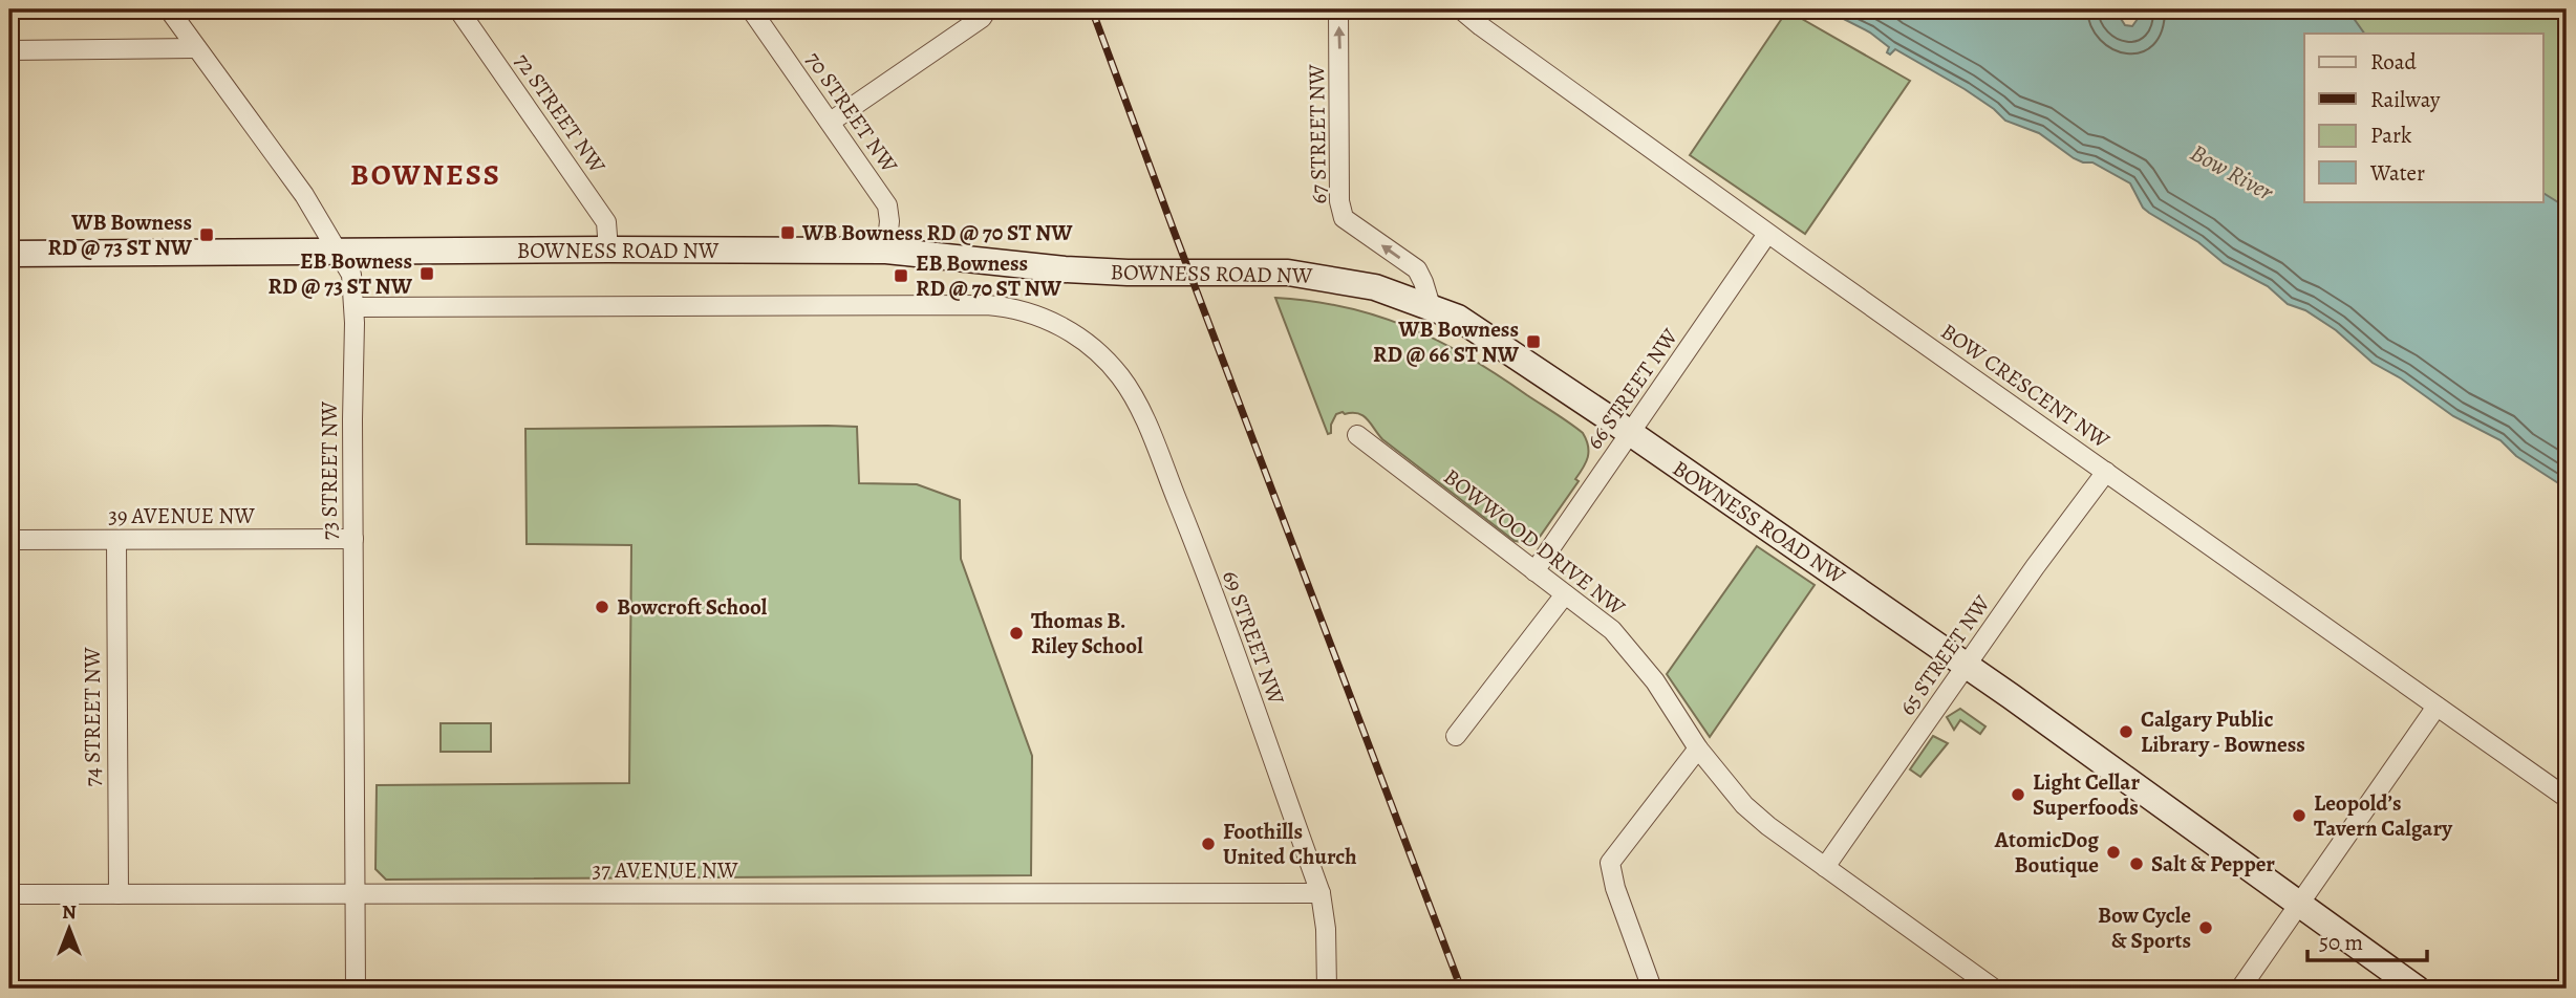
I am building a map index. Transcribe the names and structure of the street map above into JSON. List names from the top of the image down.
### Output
{
  "streets": {
    "street": [
      "70 STREET NW",
      "72 STREET NW",
      "67 STREET NW",
      "BOWNESS ROAD NW",
      "BOW CRESCENT NW",
      "66 STREET NW",
      "73 STREET NW",
      "39 AVENUE NW",
      "BOWWOOD DRIVE NW",
      "69 STREET NW",
      "65 STREET NW",
      "74 STREET NW",
      "37 AVENUE NW"
    ]
  },
  "crossings": [
    ["70 STREET NW", "BOWNESS ROAD NW"],
    ["72 STREET NW", "BOWNESS ROAD NW"],
    ["67 STREET NW", "BOWNESS ROAD NW"],
    ["BOWNESS ROAD NW", "66 STREET NW"],
    ["BOWNESS ROAD NW", "73 STREET NW"],
    ["BOWNESS ROAD NW", "65 STREET NW"],
    ["BOW CRESCENT NW", "66 STREET NW"],
    ["BOW CRESCENT NW", "65 STREET NW"],
    ["66 STREET NW", "BOWWOOD DRIVE NW"],
    ["73 STREET NW", "39 AVENUE NW"],
    ["73 STREET NW", "69 STREET NW"],
    ["73 STREET NW", "37 AVENUE NW"],
    ["39 AVENUE NW", "74 STREET NW"],
    ["BOWWOOD DRIVE NW", "65 STREET NW"],
    ["69 STREET NW", "37 AVENUE NW"],
    ["74 STREET NW", "37 AVENUE NW"]
  ],
  "one_way": ["67 STREET NW"],
  "districts": ["BOWNESS"],
  "water": ["Bow River"],
  "places": {
    "transit": [
      "WB Bowness RD @ 70 ST NW",
      "WB Bowness RD @ 73 ST NW",
      "EB Bowness RD @ 73 ST NW",
      "EB Bowness RD @ 70 ST NW",
      "WB Bowness RD @ 66 ST NW"
    ],
    "other": [
      "Bowcroft School",
      "Thomas B. Riley School",
      "Calgary Public Library - Bowness",
      "Light Cellar Superfoods",
      "Leopold’s Tavern Calgary",
      "Foothills United Church",
      "AtomicDog Boutique",
      "Salt & Pepper",
      "Bow Cycle & Sports"
    ]
  },
  "legend": [
    "Road",
    "Railway",
    "Park",
    "Water"
  ],
  "scale_bar": "50 m",
  "north": "top"
}
